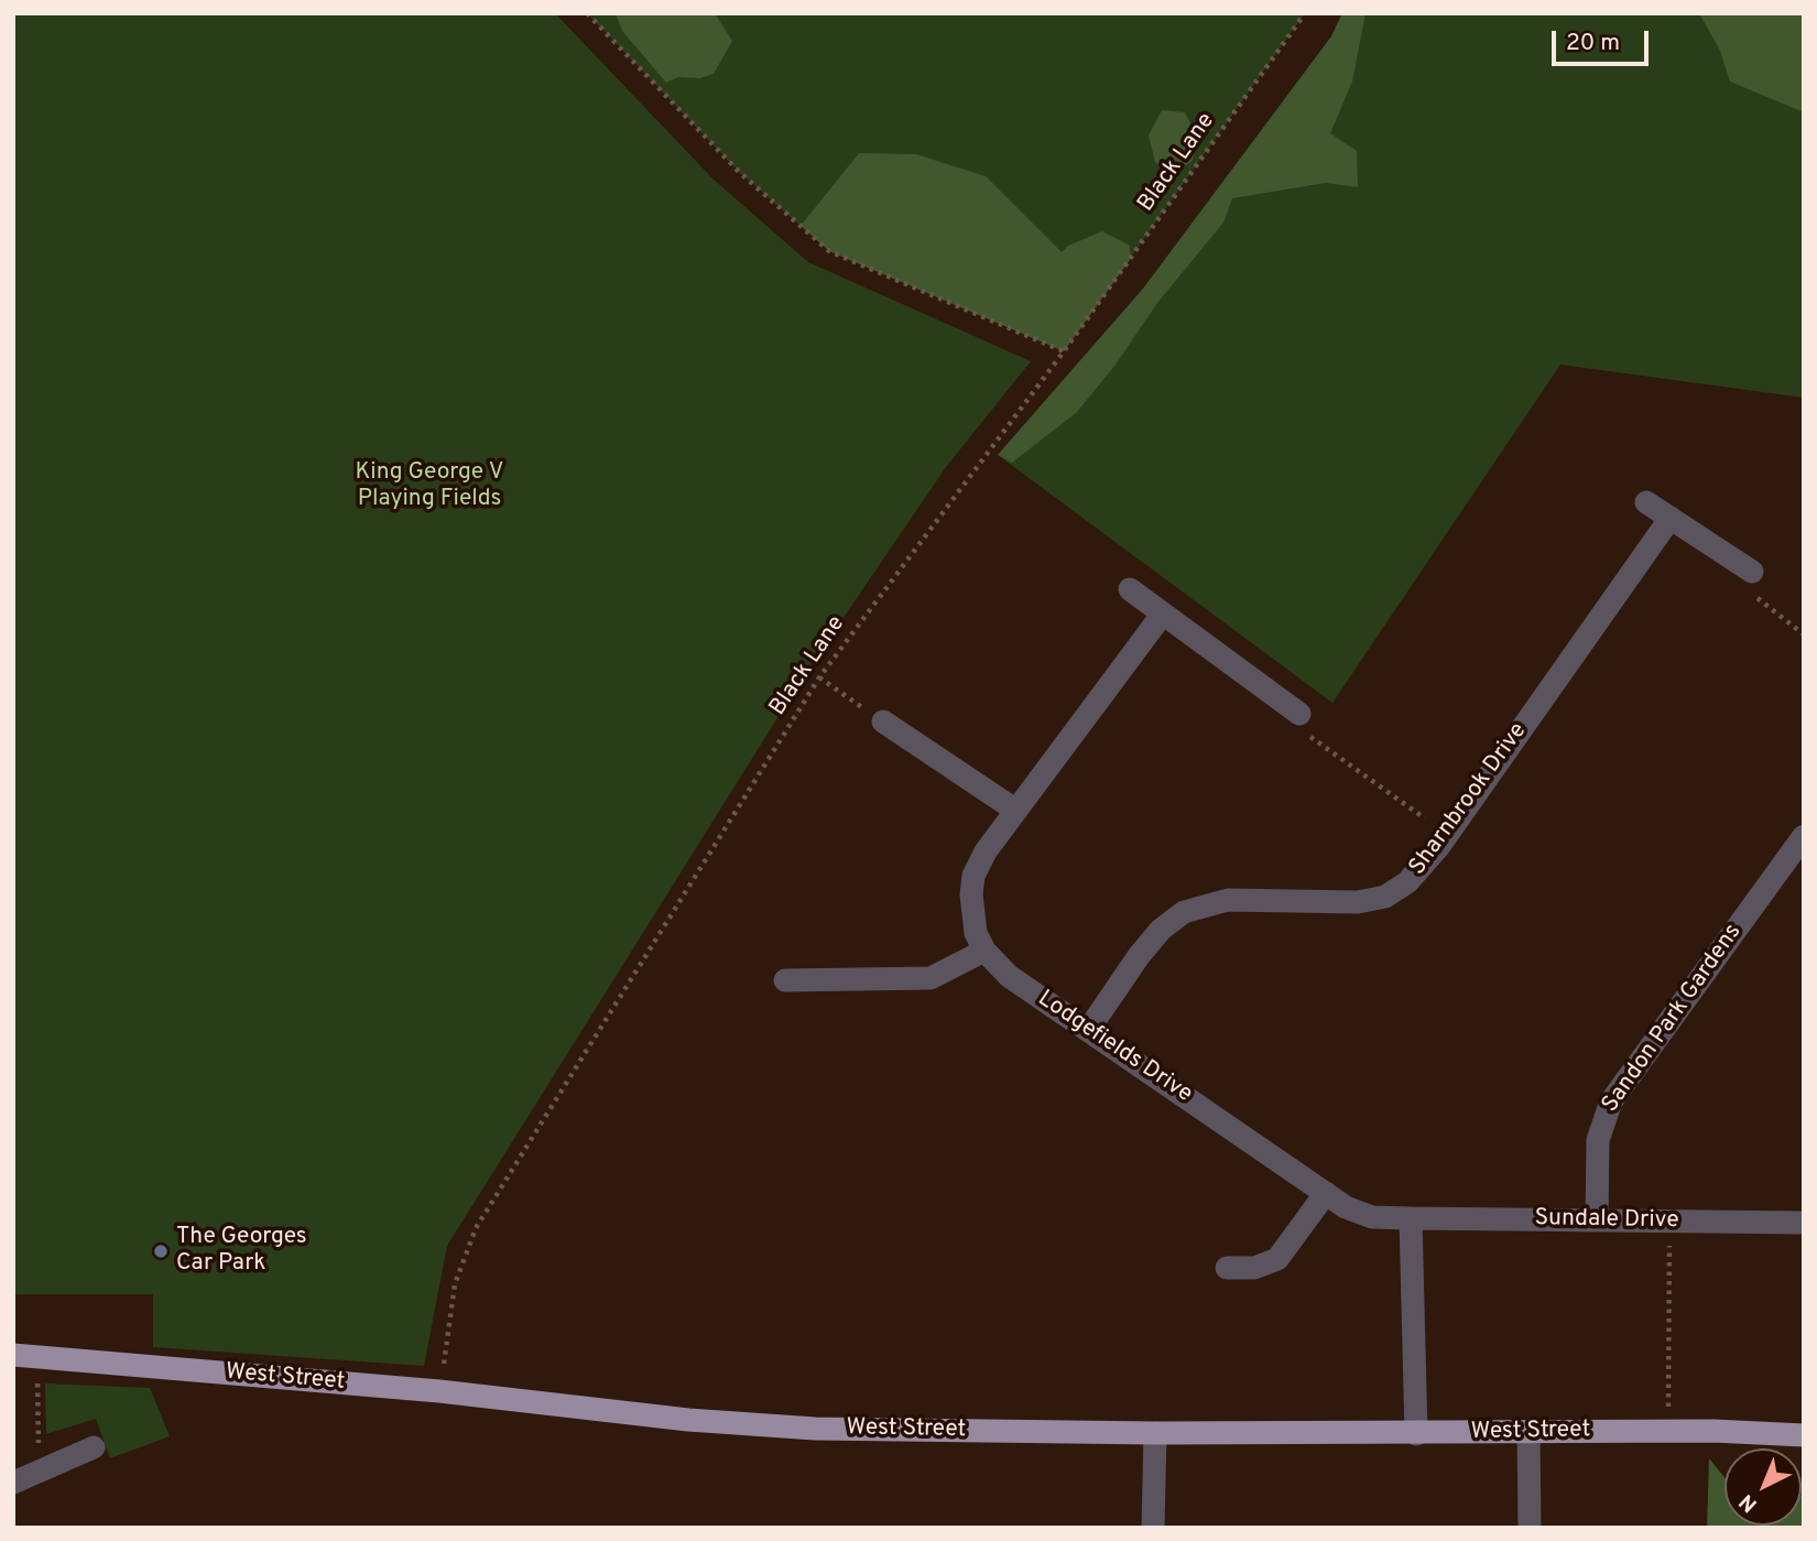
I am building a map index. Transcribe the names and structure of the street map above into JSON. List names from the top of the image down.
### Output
{
  "streets": {
    "main road": ["West Street"],
    "street": [
      "Sharnbrook Drive",
      "Sandon Park Gardens",
      "Lodgefields Drive",
      "Sundale Drive"
    ],
    "path": ["Black Lane"]
  },
  "crossings": [
    ["Black Lane", "West Street"],
    ["Sharnbrook Drive", "Lodgefields Drive"],
    ["Sandon Park Gardens", "Sundale Drive"],
    ["Lodgefields Drive", "Sundale Drive"]
  ],
  "parks": ["King George V Playing Fields"],
  "places": ["The Georges Car Park"],
  "scale_bar": "20 m",
  "north": "bottom left"
}
